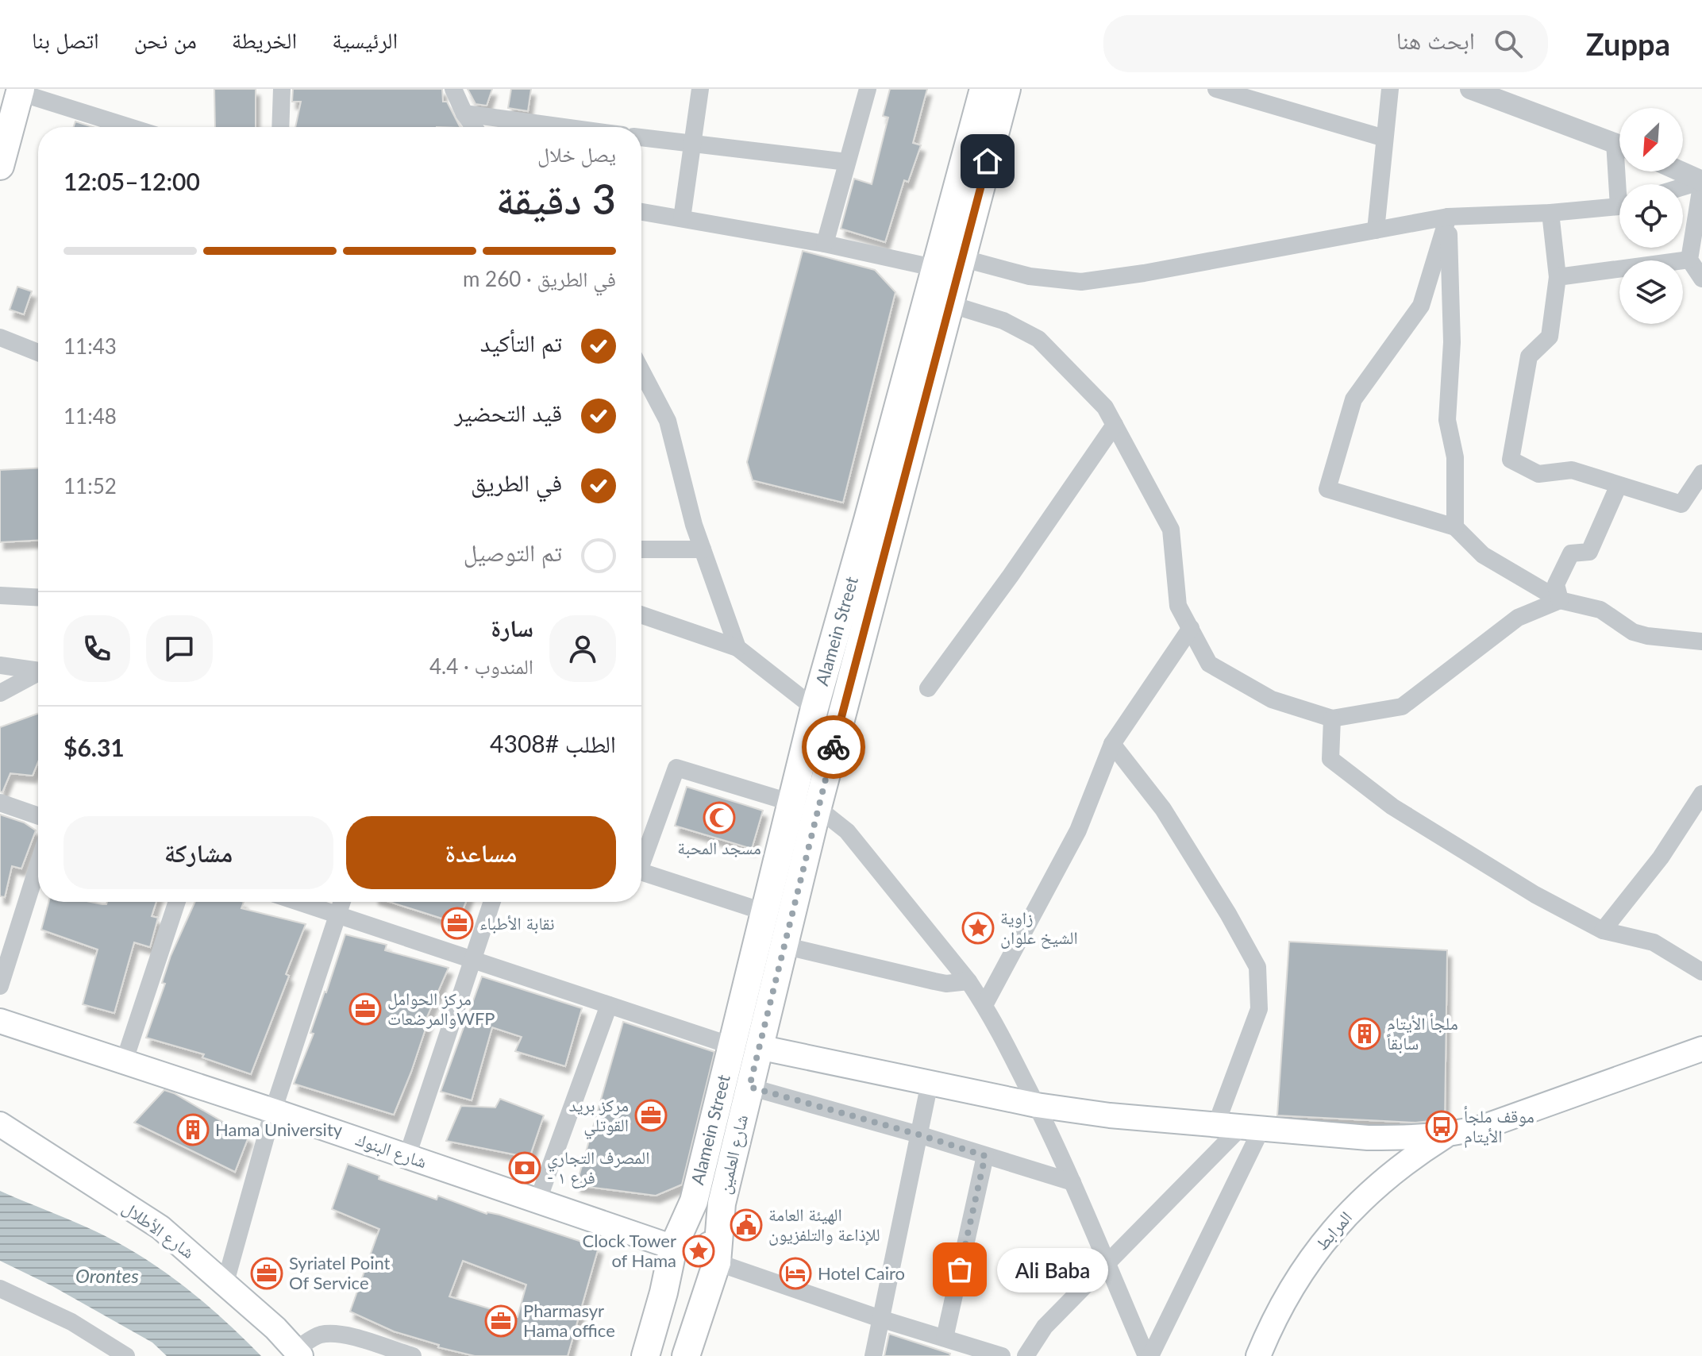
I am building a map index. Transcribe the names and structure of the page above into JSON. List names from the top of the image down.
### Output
{
  "streets": {
    "main road": [
      "Alamein Street",
      "شارع البنوك",
      "شارع العلمين",
      "شارع الأطلال",
      "المرابط"
    ]
  },
  "crossings": [
    ["Alamein Street", "شارع البنوك"],
    ["Alamein Street", "شارع العلمين"]
  ],
  "water": ["Orontes"],
  "places": {
    "mosque": ["مسجد المحبة"],
    "office": [
      "نقابة الأطباء",
      "مركز الحوامل والمرضعاتWFP",
      "مركز بريد القوتلي",
      "Syriatel Point Of Service",
      "Pharmasyr Hama office"
    ],
    "place": ["زاوية الشيخ علوان", "Clock Tower of Hama"],
    "building": ["ملجأ الأيتام سابقاً", "Hama University"],
    "bus stop": ["موقف ملجأ الأيتام"],
    "bank": ["المصرف التجاري - فرع ١"],
    "public building": ["الهيئة العامة للإذاعة والتلفزيون"],
    "other": ["Ali Baba"],
    "hotel": ["Hotel Cairo"]
  },
  "north": "bottom left",
  "page": {
    "header": "Zuppa",
    "search": "ابحث هنا",
    "nav": [
      "الرئيسية",
      "الخريطة",
      "من نحن",
      "اتصل بنا"
    ],
    "heading": ["3 دقيقة", "يصل خلال", "12:00–12:05"],
    "panel": [
      "سارة",
      "المندوب · 4.4",
      "الطلب #4308",
      "$6.31"
    ],
    "bar": "في الطريق · 260 m",
    "list": [
      ["تم التأكيد", "11:43"],
      ["قيد التحضير", "11:48"],
      ["في الطريق", "11:52"],
      "تم التوصيل"
    ],
    "buttons": ["مساعدة", "مشاركة"],
    "bubble": "Ali Baba"
  }
}
